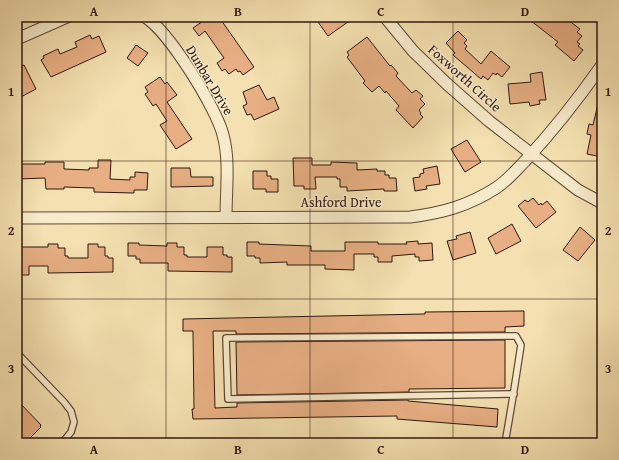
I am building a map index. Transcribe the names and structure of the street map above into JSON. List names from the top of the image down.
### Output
{
  "streets": {
    "street": ["Foxworth Circle", "Dunbar Drive", "Ashford Drive"]
  },
  "crossings": [
    ["Foxworth Circle", "Ashford Drive"],
    ["Dunbar Drive", "Ashford Drive"]
  ],
  "grid": {
    "columns": [
      "A",
      "B",
      "C",
      "D"
    ],
    "rows": ["1", "2", "3"]
  }
}
